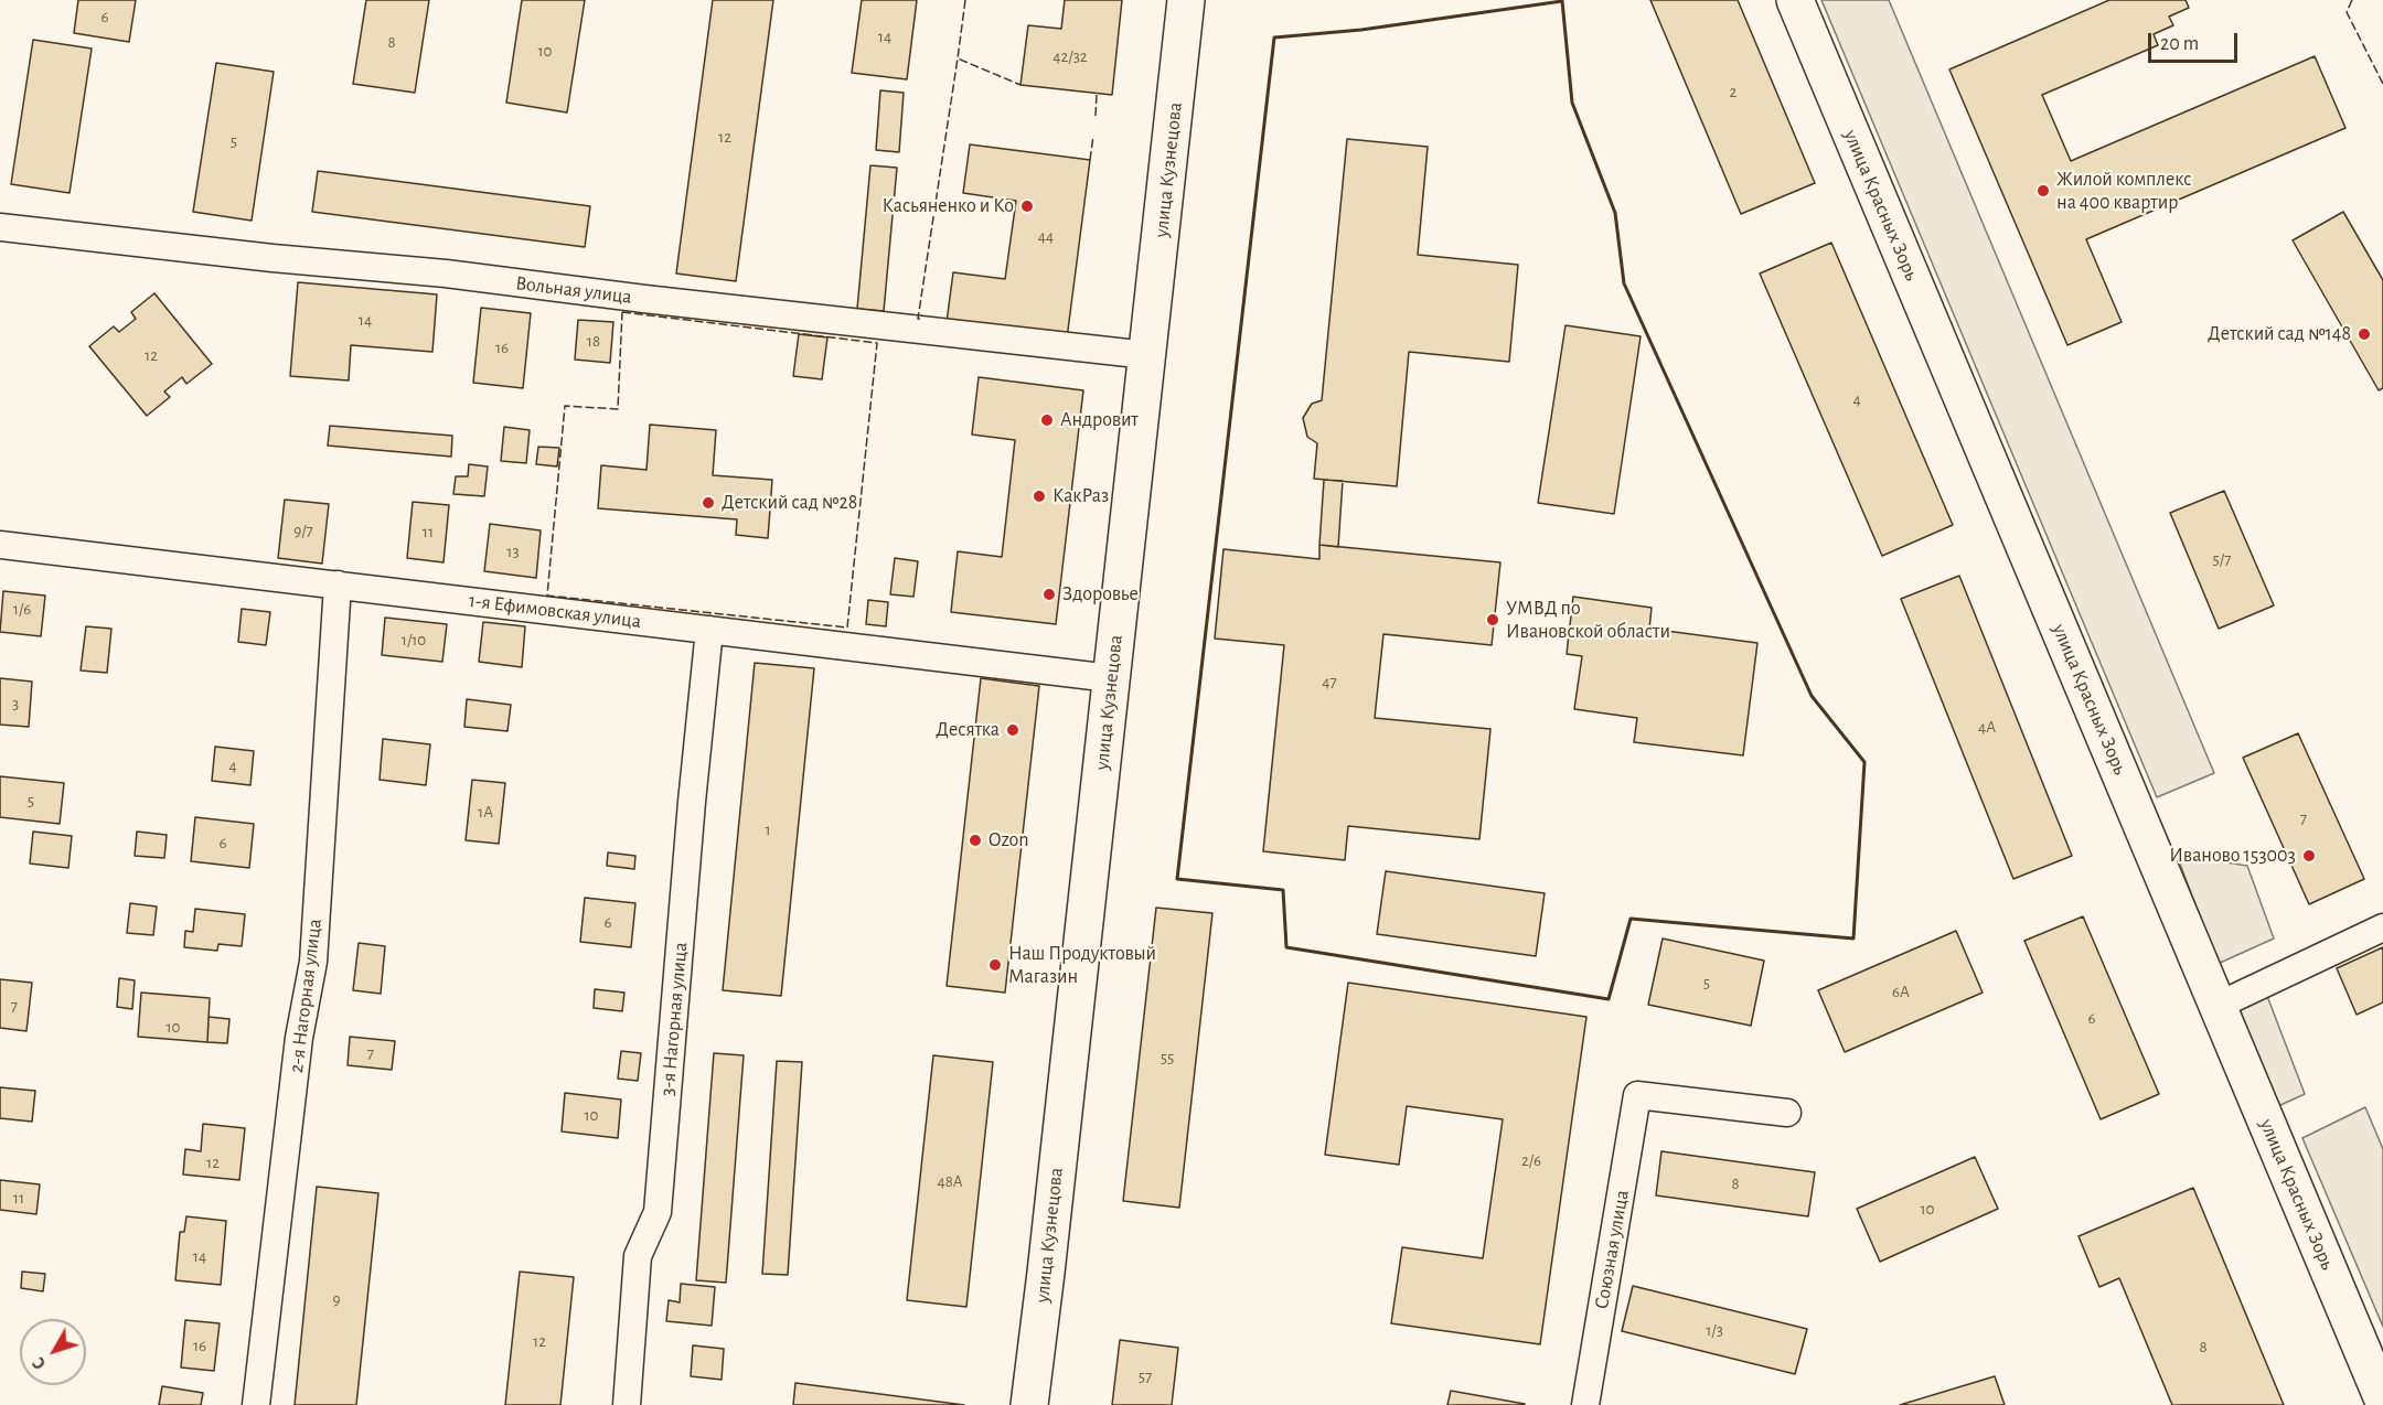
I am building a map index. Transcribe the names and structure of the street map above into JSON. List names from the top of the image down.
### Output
{
  "streets": {
    "street": [
      "улица Кузнецова",
      "улица Красных Зорь",
      "Вольная улица",
      "1-я Ефимовская улица",
      "2-я Нагорная улица",
      "3-я Нагорная улица",
      "Союзная улица"
    ]
  },
  "crossings": [
    ["улица Кузнецова", "Вольная улица"],
    ["улица Кузнецова", "1-я Ефимовская улица"],
    ["1-я Ефимовская улица", "2-я Нагорная улица"],
    ["1-я Ефимовская улица", "3-я Нагорная улица"]
  ],
  "places": [
    "Жилой комплекс на 400 квартир",
    "Касьяненко и Ко",
    "Детский сад №148",
    "Андровит",
    "КакРаз",
    "Детский сад №28",
    "Здоровье",
    "УМВД по Ивановской области",
    "Десятка",
    "Ozon",
    "Иваново 153003",
    "Наш Продуктовый Магазин"
  ],
  "house_numbers": [
    "6",
    "14",
    "8",
    "10",
    "42/32",
    "2",
    "12",
    "5",
    "44",
    "14",
    "18",
    "16",
    "12",
    "4",
    "9/7",
    "11",
    "13",
    "5/7",
    "1/6",
    "1/10",
    "47",
    "3",
    "4А",
    "4",
    "5",
    "1А",
    "7",
    "1",
    "6",
    "6",
    "5",
    "6А",
    "7",
    "6",
    "10",
    "7",
    "55",
    "10",
    "2/6",
    "12",
    "48А",
    "8",
    "11",
    "10",
    "14",
    "9",
    "1/3",
    "12",
    "16",
    "8",
    "57"
  ],
  "scale_bar": "20 m",
  "north": "bottom left"
}
